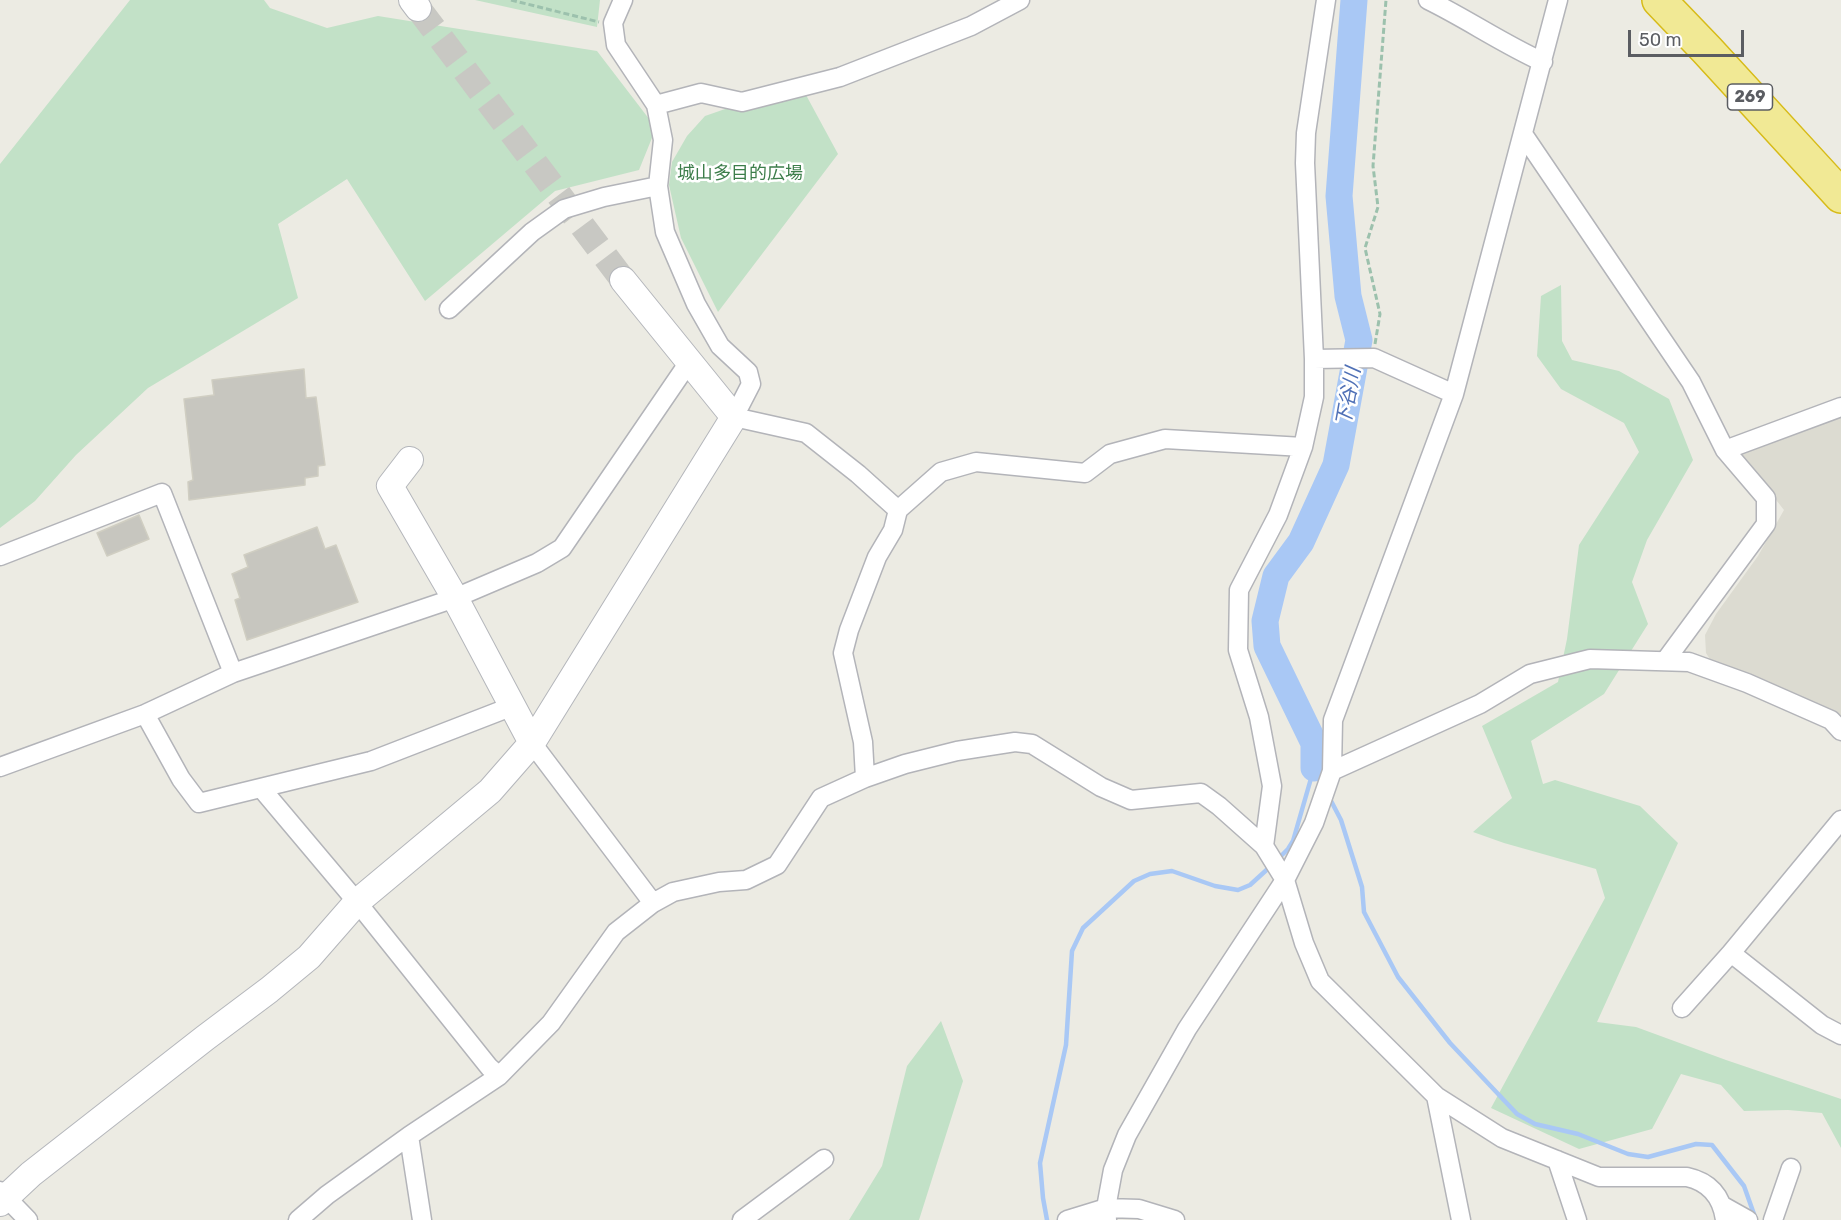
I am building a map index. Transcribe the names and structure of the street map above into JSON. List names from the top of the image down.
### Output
{
  "streets": {
    "highway": ["269"]
  },
  "water": ["下谷川"],
  "parks": ["城山多目的広場"],
  "scale_bar": "50 m"
}
